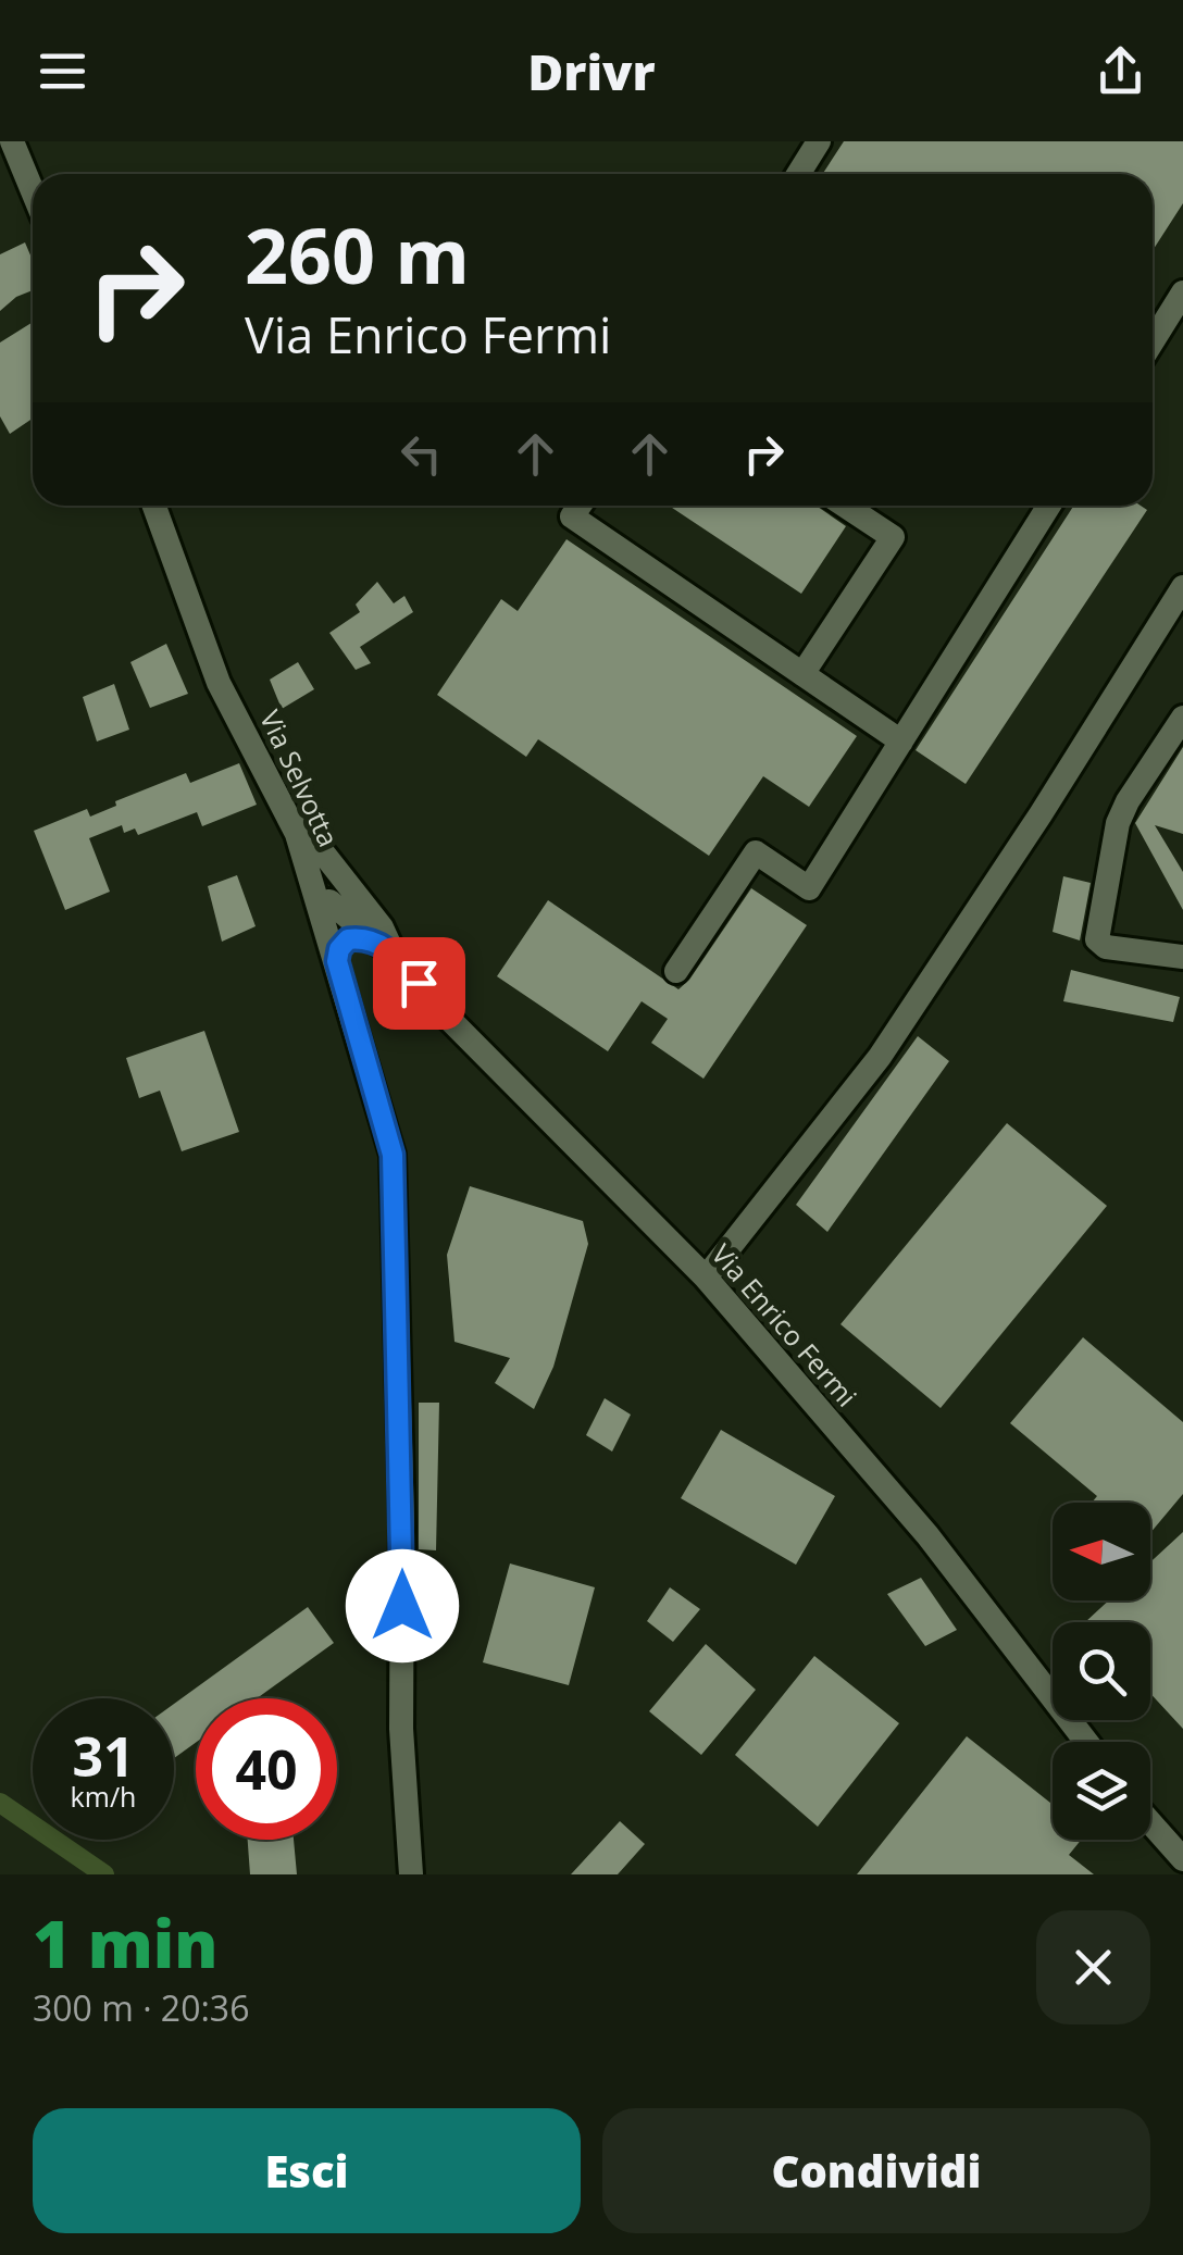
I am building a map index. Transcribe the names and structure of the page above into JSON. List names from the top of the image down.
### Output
{
  "streets": {
    "street": ["Via Selvotta", "Via Enrico Fermi"]
  },
  "crossings": [
    ["Via Selvotta", "Via Enrico Fermi"]
  ],
  "north": "left",
  "page": {
    "header": "Drivr",
    "turn": ["260 m", "Via Enrico Fermi"],
    "speed": "31 km/h",
    "limit": "40",
    "heading": ["1 min", "300 m · 20:36"],
    "buttons": ["Esci", "Condividi"]
  }
}
